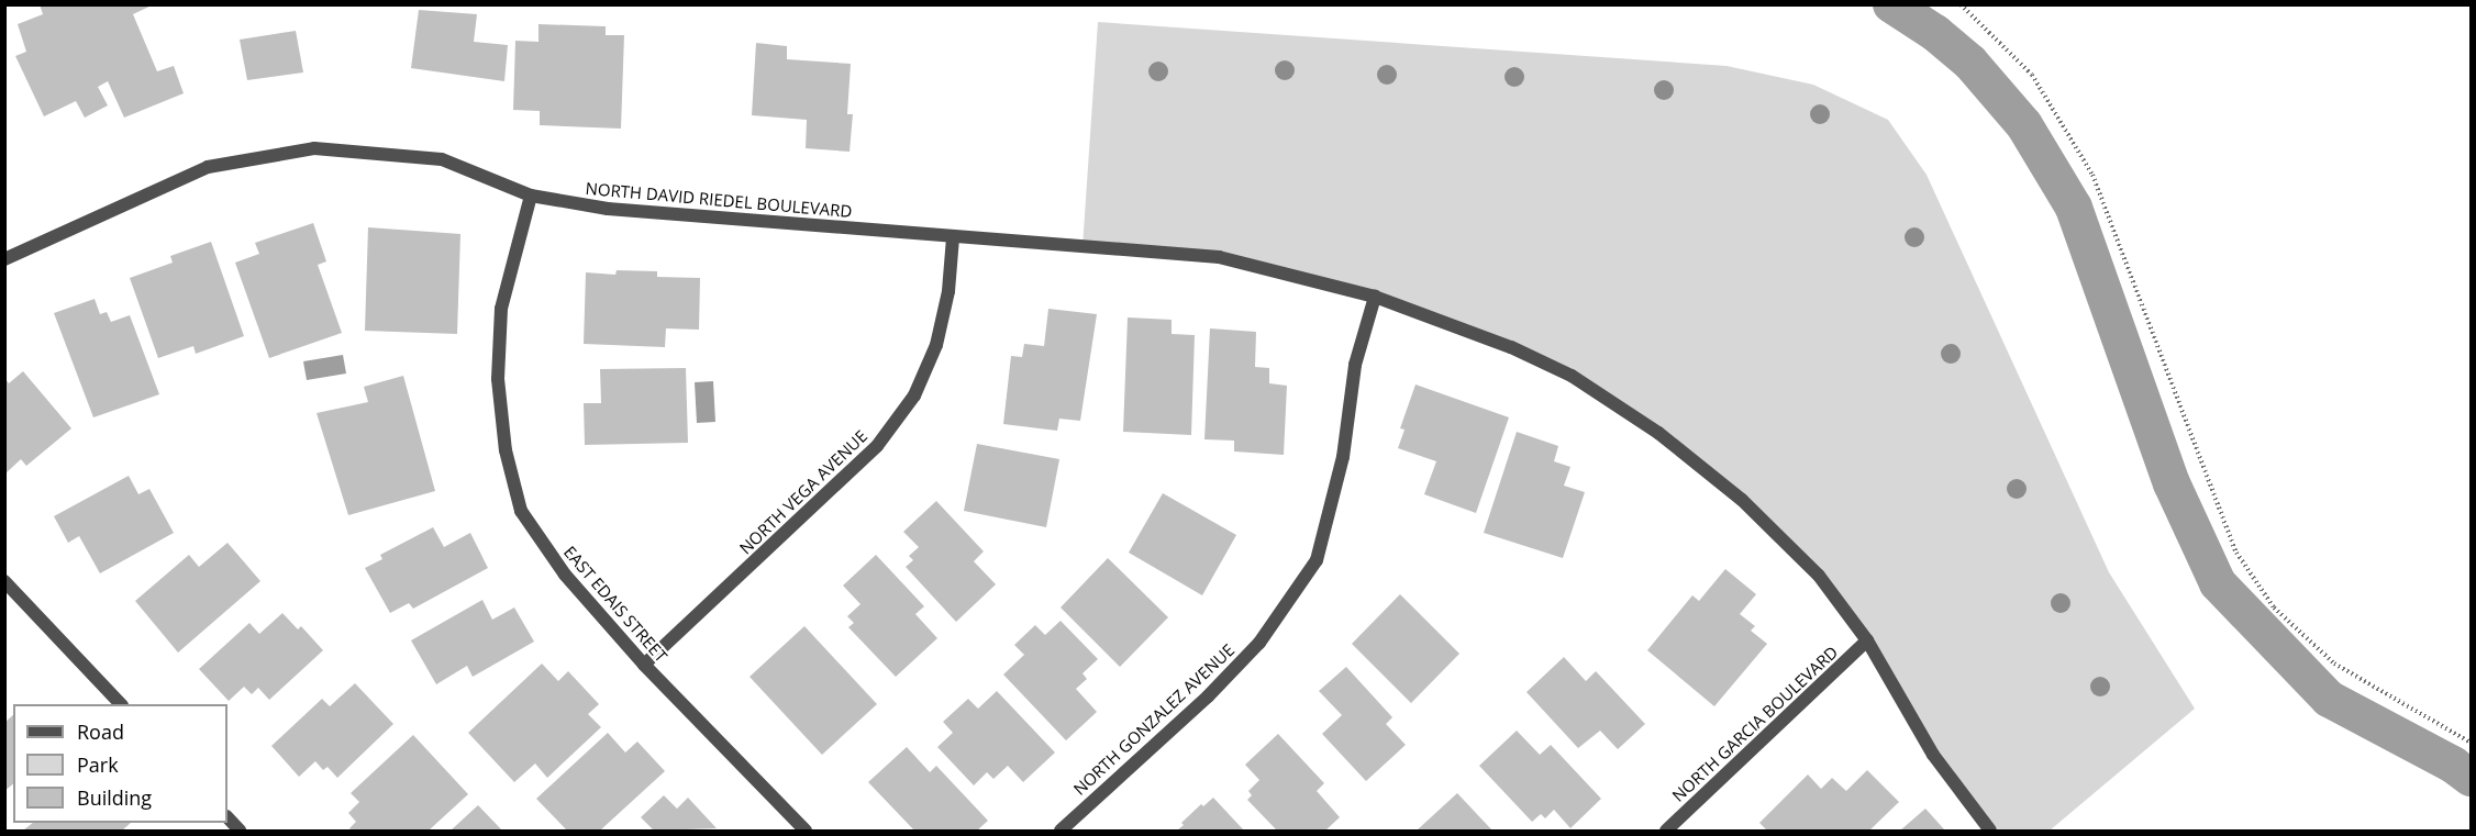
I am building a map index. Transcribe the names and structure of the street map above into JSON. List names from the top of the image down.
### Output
{
  "streets": {
    "street": [
      "NORTH DAVID RIEDEL BOULEVARD",
      "NORTH VEGA AVENUE",
      "EAST EDAIS STREET",
      "NORTH GONZALEZ AVENUE",
      "NORTH GARCIA BOULEVARD"
    ]
  },
  "crossings": [
    ["NORTH DAVID RIEDEL BOULEVARD", "NORTH VEGA AVENUE"],
    ["NORTH DAVID RIEDEL BOULEVARD", "EAST EDAIS STREET"],
    ["NORTH DAVID RIEDEL BOULEVARD", "NORTH GONZALEZ AVENUE"],
    ["NORTH DAVID RIEDEL BOULEVARD", "NORTH GARCIA BOULEVARD"],
    ["NORTH VEGA AVENUE", "EAST EDAIS STREET"]
  ],
  "legend": ["Road", "Park", "Building"]
}
